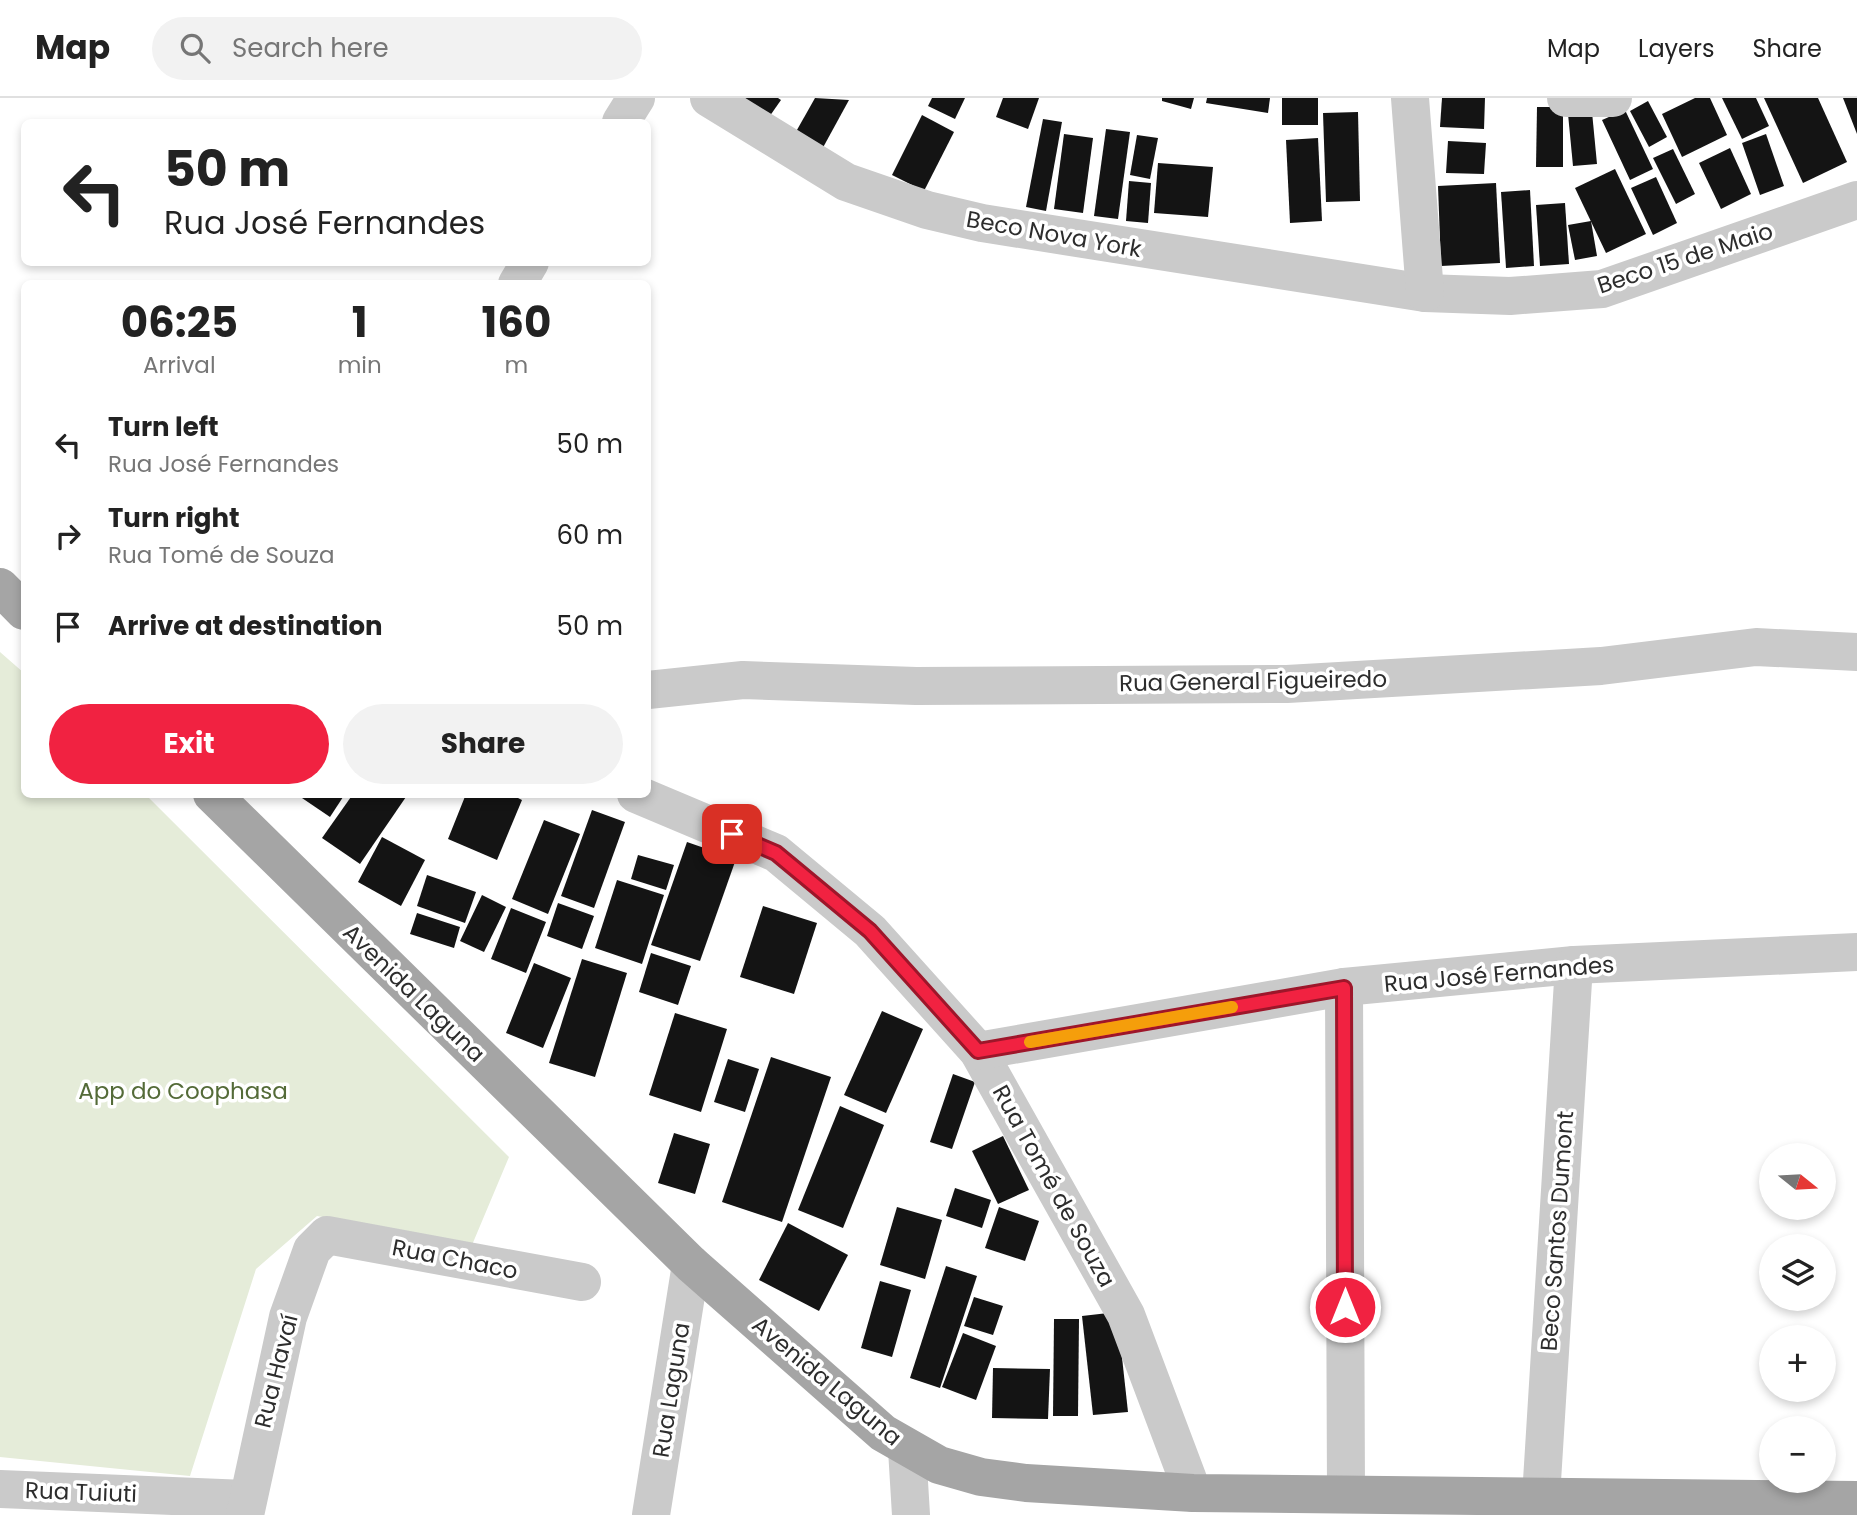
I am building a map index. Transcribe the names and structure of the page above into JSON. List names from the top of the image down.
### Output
{
  "streets": {
    "main road": ["Avenida Laguna"],
    "street": [
      "Beco Nova York",
      "Beco 15 de Maio",
      "Rua General Figueiredo",
      "Rua José Fernandes",
      "Rua Tomé de Souza",
      "Beco Santos Dumont",
      "Rua Chaco",
      "Rua Havaí",
      "Rua Laguna",
      "Rua Tuiuti"
    ]
  },
  "crossings": [
    ["Beco Nova York", "Beco 15 de Maio"],
    ["Rua José Fernandes", "Rua Tomé de Souza"],
    ["Rua José Fernandes", "Beco Santos Dumont"],
    ["Avenida Laguna", "Rua Tomé de Souza"],
    ["Avenida Laguna", "Beco Santos Dumont"],
    ["Avenida Laguna", "Rua Laguna"],
    ["Rua Chaco", "Rua Havaí"],
    ["Rua Havaí", "Rua Tuiuti"]
  ],
  "parks": ["App do Coophasa"],
  "north": "right",
  "page": {
    "header": "Map",
    "search": "Search here",
    "nav": ["Map", "Layers", "Share"],
    "turn": ["50 m", "Rua José Fernandes"],
    "eta": [
      "06:25",
      "Arrival",
      "1",
      "min",
      "160",
      "m"
    ],
    "list": [
      {
        "name": "Turn left",
        "note": "Rua José Fernandes",
        "value": "50 m"
      },
      {
        "name": "Turn right",
        "note": "Rua Tomé de Souza",
        "value": "60 m"
      },
      {
        "name": "Arrive at destination",
        "value": "50 m"
      }
    ],
    "buttons": ["Exit", "Share"],
    "map_buttons": ["+", "−"]
  }
}
